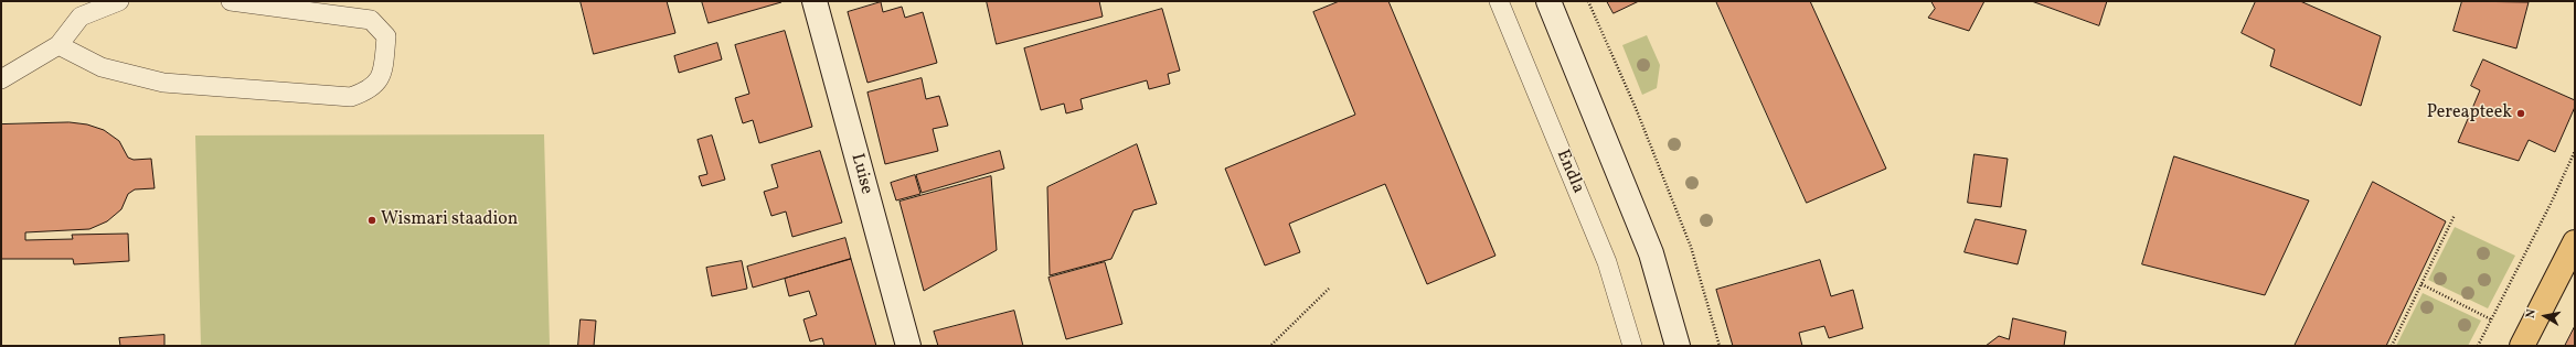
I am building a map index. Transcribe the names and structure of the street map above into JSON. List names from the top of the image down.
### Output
{
  "streets": {
    "main road": ["Luise"],
    "lane": ["Endla"]
  },
  "places": ["Pereapteek", "Wismari staadion"],
  "north": "left"
}
